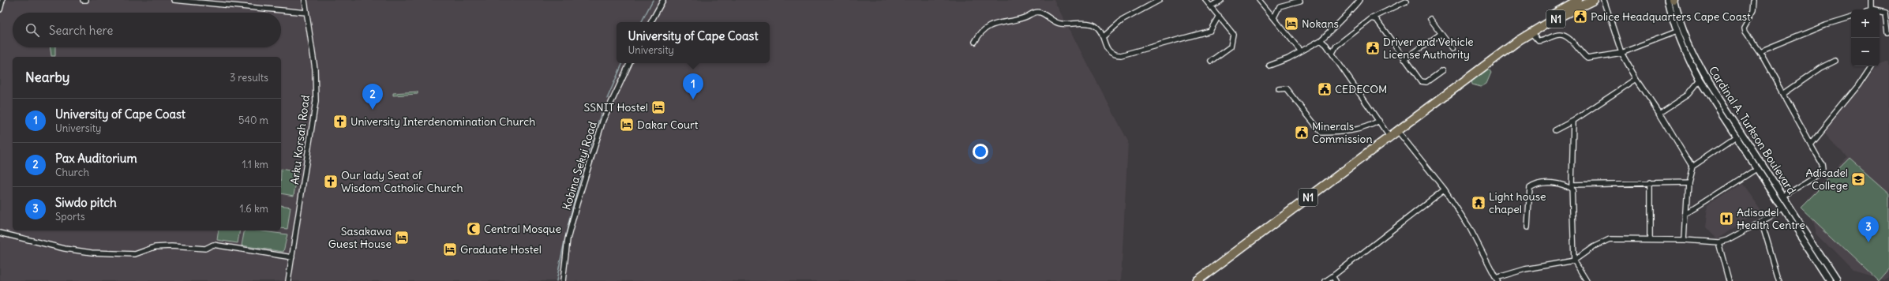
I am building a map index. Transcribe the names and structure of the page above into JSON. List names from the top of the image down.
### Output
{
  "streets": {
    "highway": ["N1"],
    "street": ["Cardinal A. Turkson Boulevard", "Arku Korsah Road", "Kobina Sekyi Road"]
  },
  "places": {
    "public building": [
      "Police Headquarters Cape Coast",
      "Driver and Vehicle License Authority",
      "CEDECOM",
      "Minerals Commission"
    ],
    "hotel": [
      "Nokans",
      "SSNIT Hostel",
      "Dakar Court",
      "Sasakawa Guest House",
      "Graduate Hostel"
    ],
    "church": ["University Interdenomination Church", "Our lady Seat of Wisdom Catholic Church"],
    "school or university": ["Adisadel College"],
    "temple": ["Light house chapel"],
    "hospital": ["Adisadel Health Centre"],
    "mosque": ["Central Mosque"]
  },
  "page": {
    "map_buttons": ["+", "−"],
    "search": "Search here",
    "popup": ["University of Cape Coast", "University"],
    "heading": ["Nearby", "3 results"],
    "pins": ["1", "2", "3"],
    "list": [
      {
        "mark": "1",
        "name": "University of Cape Coast",
        "note": "University",
        "value": "540 m"
      },
      {
        "mark": "2",
        "name": "Pax Auditorium",
        "note": "Church",
        "value": "1.1 km"
      },
      {
        "mark": "3",
        "name": "Siwdo pitch",
        "note": "Sports",
        "value": "1.6 km"
      }
    ]
  }
}
